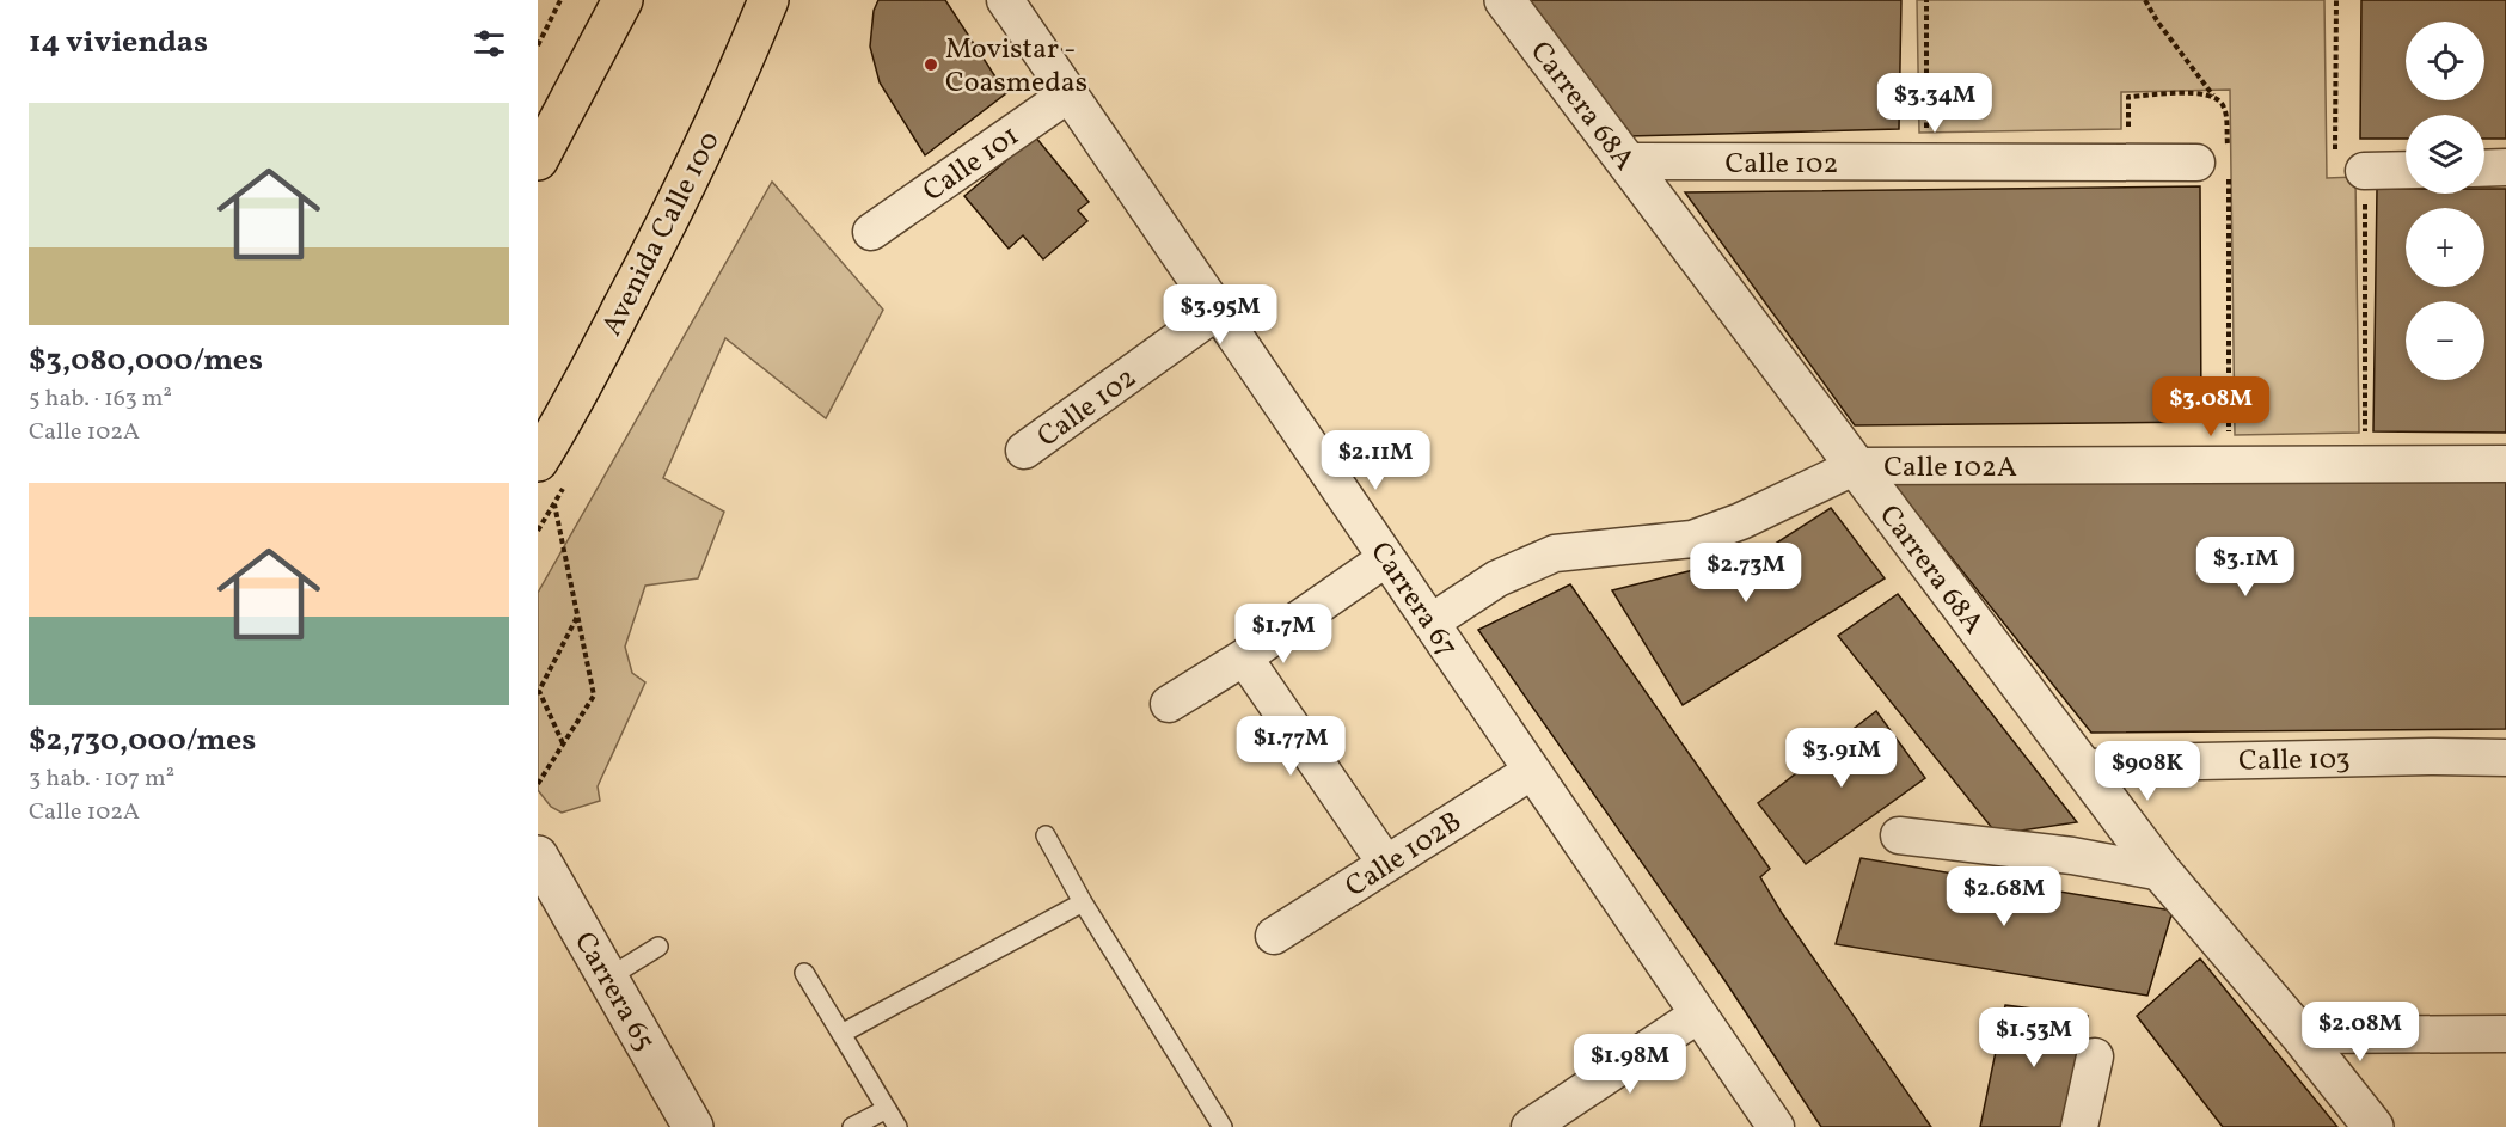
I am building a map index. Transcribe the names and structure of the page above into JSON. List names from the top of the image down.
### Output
{
  "streets": {
    "main road": ["Avenida Calle 100"],
    "street": [
      "Carrera 68A",
      "Calle 101",
      "Calle 102",
      "Calle 102A",
      "Carrera 67",
      "Calle 103",
      "Calle 102B",
      "Carrera 65"
    ]
  },
  "crossings": [
    ["Carrera 68A", "Calle 102"],
    ["Carrera 68A", "Calle 102A"],
    ["Carrera 68A", "Calle 103"],
    ["Calle 101", "Carrera 67"],
    ["Calle 102", "Carrera 67"],
    ["Calle 102A", "Carrera 67"],
    ["Carrera 67", "Calle 102B"]
  ],
  "places": ["Movistar - Coasmedas"],
  "page": {
    "heading": "14 viviendas",
    "map_buttons": ["+", "−"],
    "price": [
      "$3.34M",
      "$3.95M",
      "$3.08M",
      "$2.11M",
      "$3.1M",
      "$2.73M",
      "$1.7M",
      "$1.77M",
      "$3.91M",
      "$908K",
      "$2.68M",
      "$2.08M",
      "$1.53M",
      "$1.98M"
    ],
    "list": [
      {
        "name": "$3,080,000/mes",
        "note": "5 hab. · 163 m² · Calle 102A"
      },
      {
        "name": "$2,730,000/mes",
        "note": "3 hab. · 107 m² · Calle 102A"
      }
    ]
  }
}
